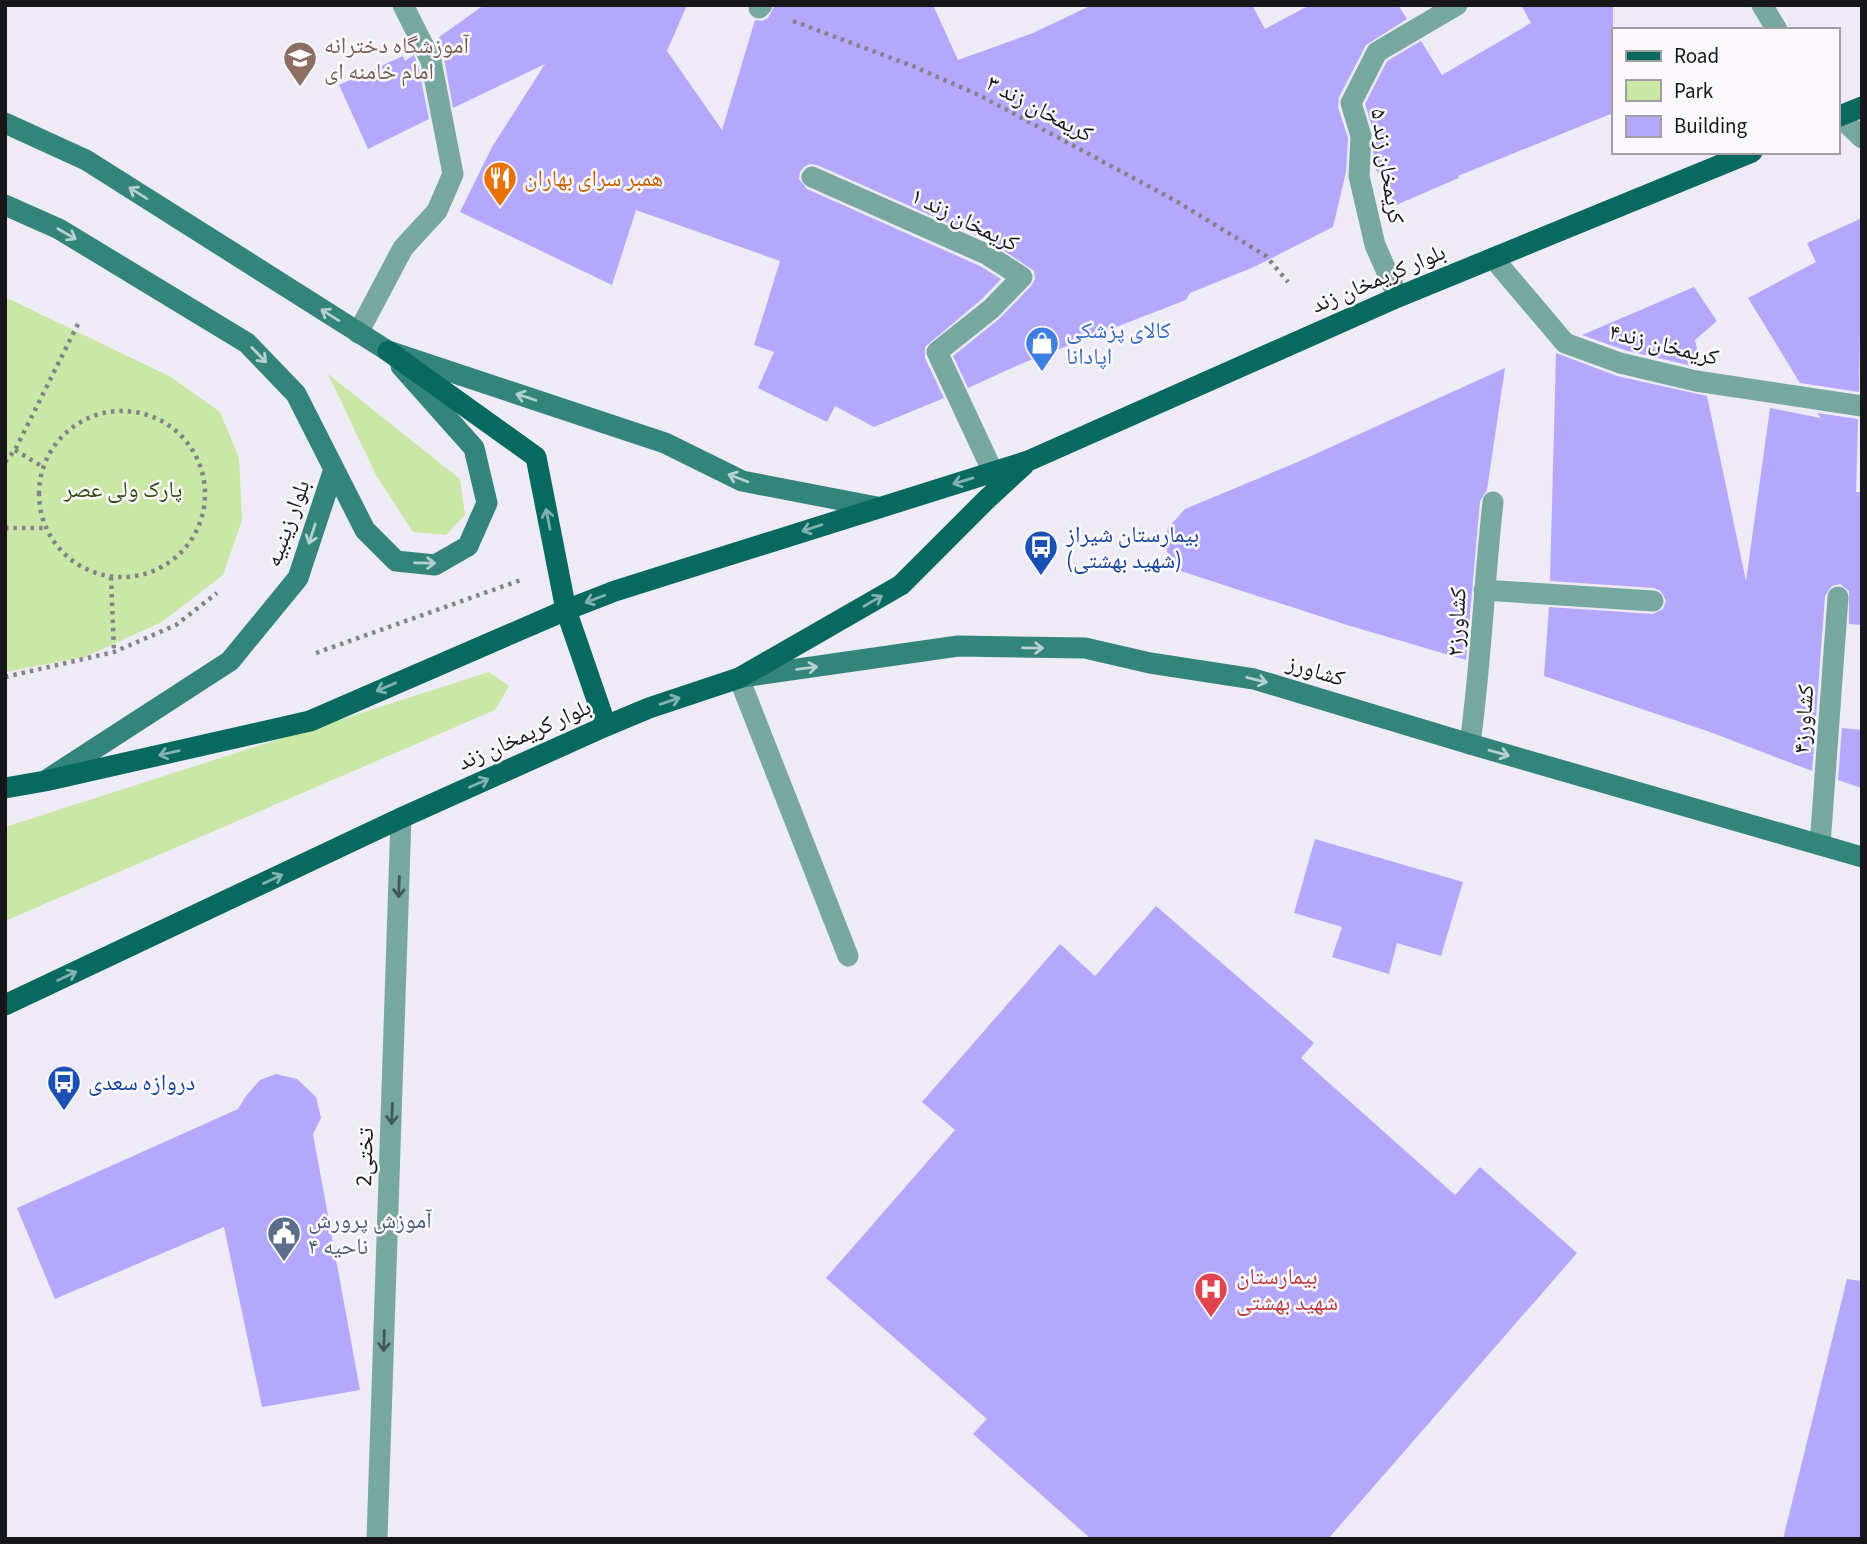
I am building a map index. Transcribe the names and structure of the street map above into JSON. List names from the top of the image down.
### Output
{
  "streets": {
    "main road": ["بلوار کریمخان زند", "بلوار زینبیه", "کشاورز"],
    "street": [
      "کریمخان زند ۵",
      "کریمخان زند ۱",
      "کریمخان زند۴",
      "کشاورز۲",
      "کشاورز۴",
      "2تختی"
    ],
    "path": ["کریمخان زند ۳"]
  },
  "crossings": [
    ["کریمخان زند ۵", "بلوار کریمخان زند"],
    ["کریمخان زند ۱", "بلوار کریمخان زند"],
    ["بلوار کریمخان زند", "کریمخان زند۴"],
    ["بلوار کریمخان زند", "بلوار زینبیه"],
    ["بلوار کریمخان زند", "کشاورز"],
    ["بلوار کریمخان زند", "2تختی"],
    ["کشاورز۲", "کشاورز"],
    ["کشاورز", "کشاورز۴"]
  ],
  "one_way": ["کشاورز", "2تختی"],
  "parks": ["پارک ولی عصر"],
  "places": {
    "school or university": ["آموزشگاه دخترانه امام خامنه ای"],
    "restaurant": ["همبر سرای بهاران"],
    "shop": ["کالای پزشکی اپادانا"],
    "bus stop": ["بیمارستان شیراز (شهید بهشتی)", "دروازه سعدی"],
    "public building": ["آموزش پرورش ناحیه ۴"],
    "hospital": ["بیمارستان شهید بهشتی"]
  },
  "legend": ["Road", "Park", "Building"]
}
